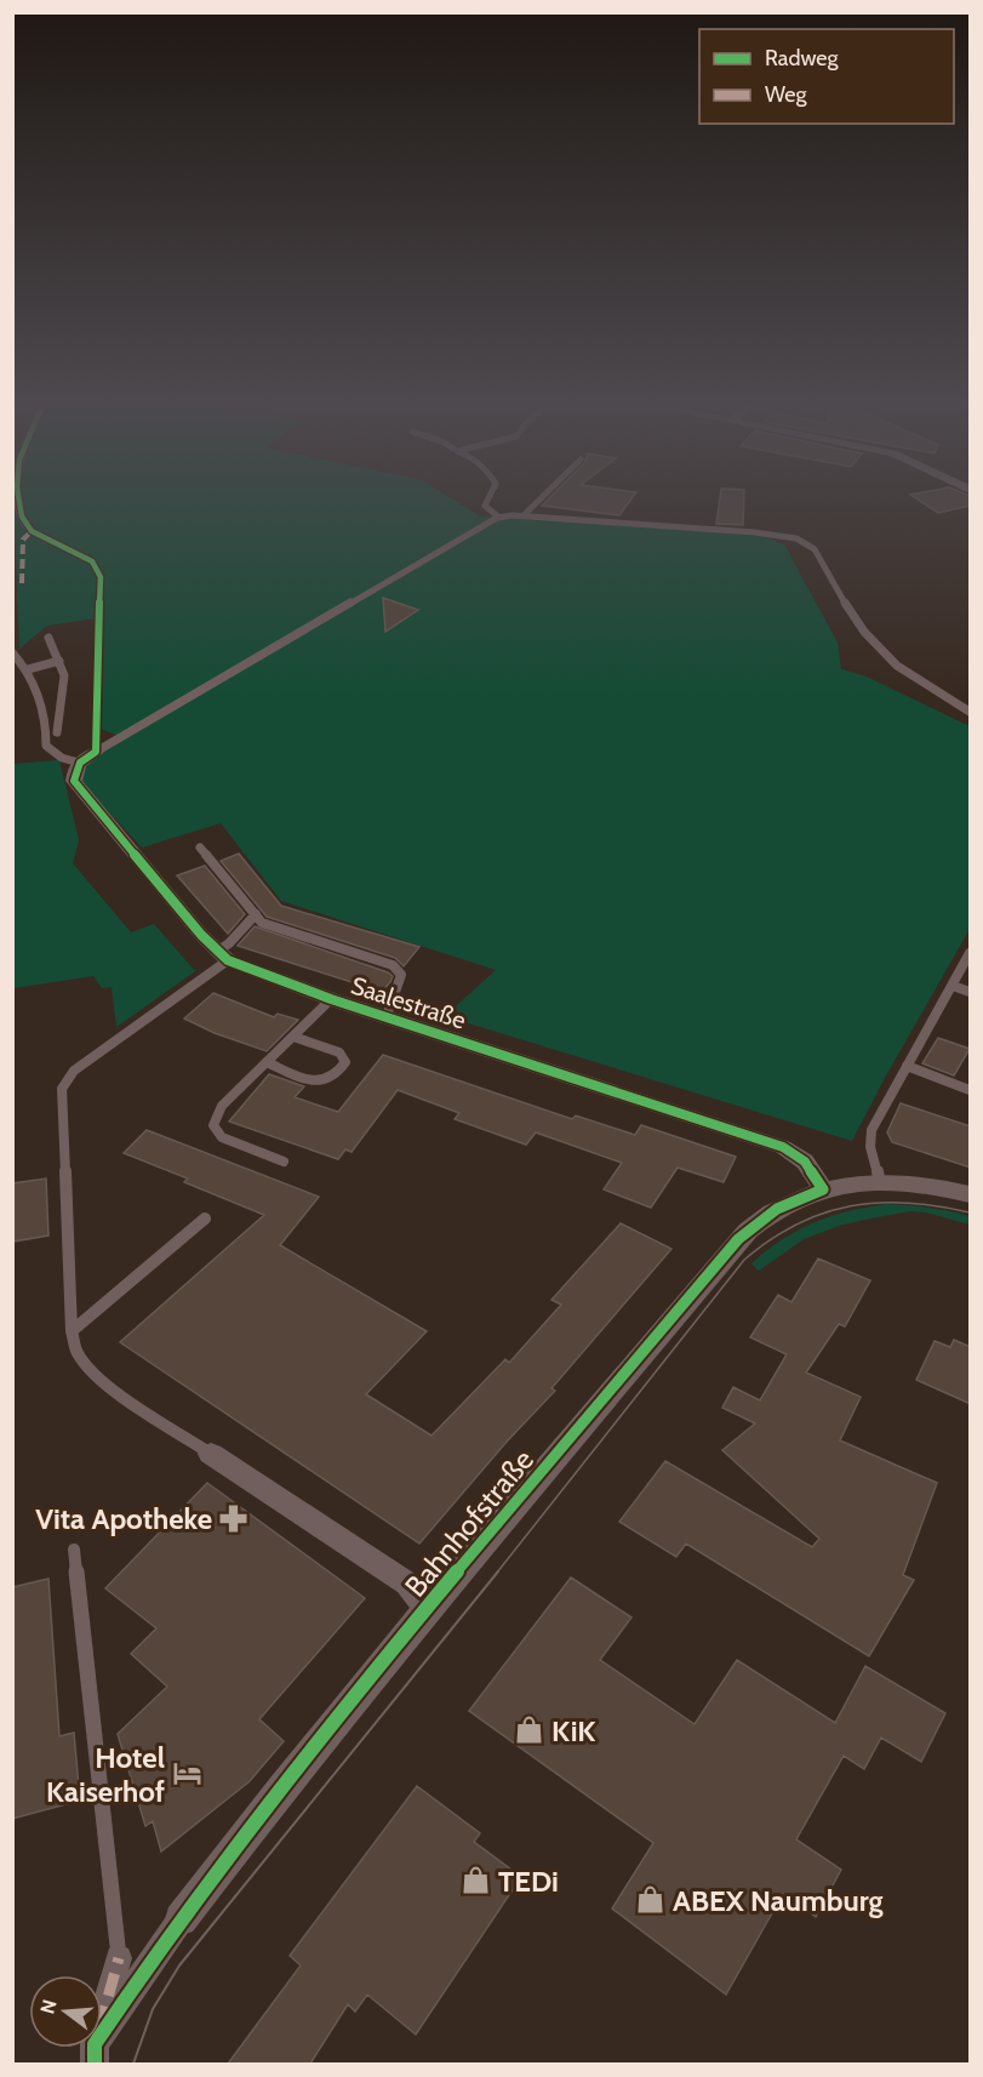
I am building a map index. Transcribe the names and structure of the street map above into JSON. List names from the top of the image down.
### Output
{
  "streets": {
    "street": ["Saalestraße", "Bahnhofstraße"]
  },
  "crossings": [
    ["Saalestraße", "Bahnhofstraße"]
  ],
  "places": {
    "pharmacy": ["Vita Apotheke"],
    "shop": ["KiK", "TEDi", "ABEX Naumburg"],
    "hotel": ["Hotel Kaiserhof"]
  },
  "legend": ["Radweg", "Weg"],
  "north": "left"
}
